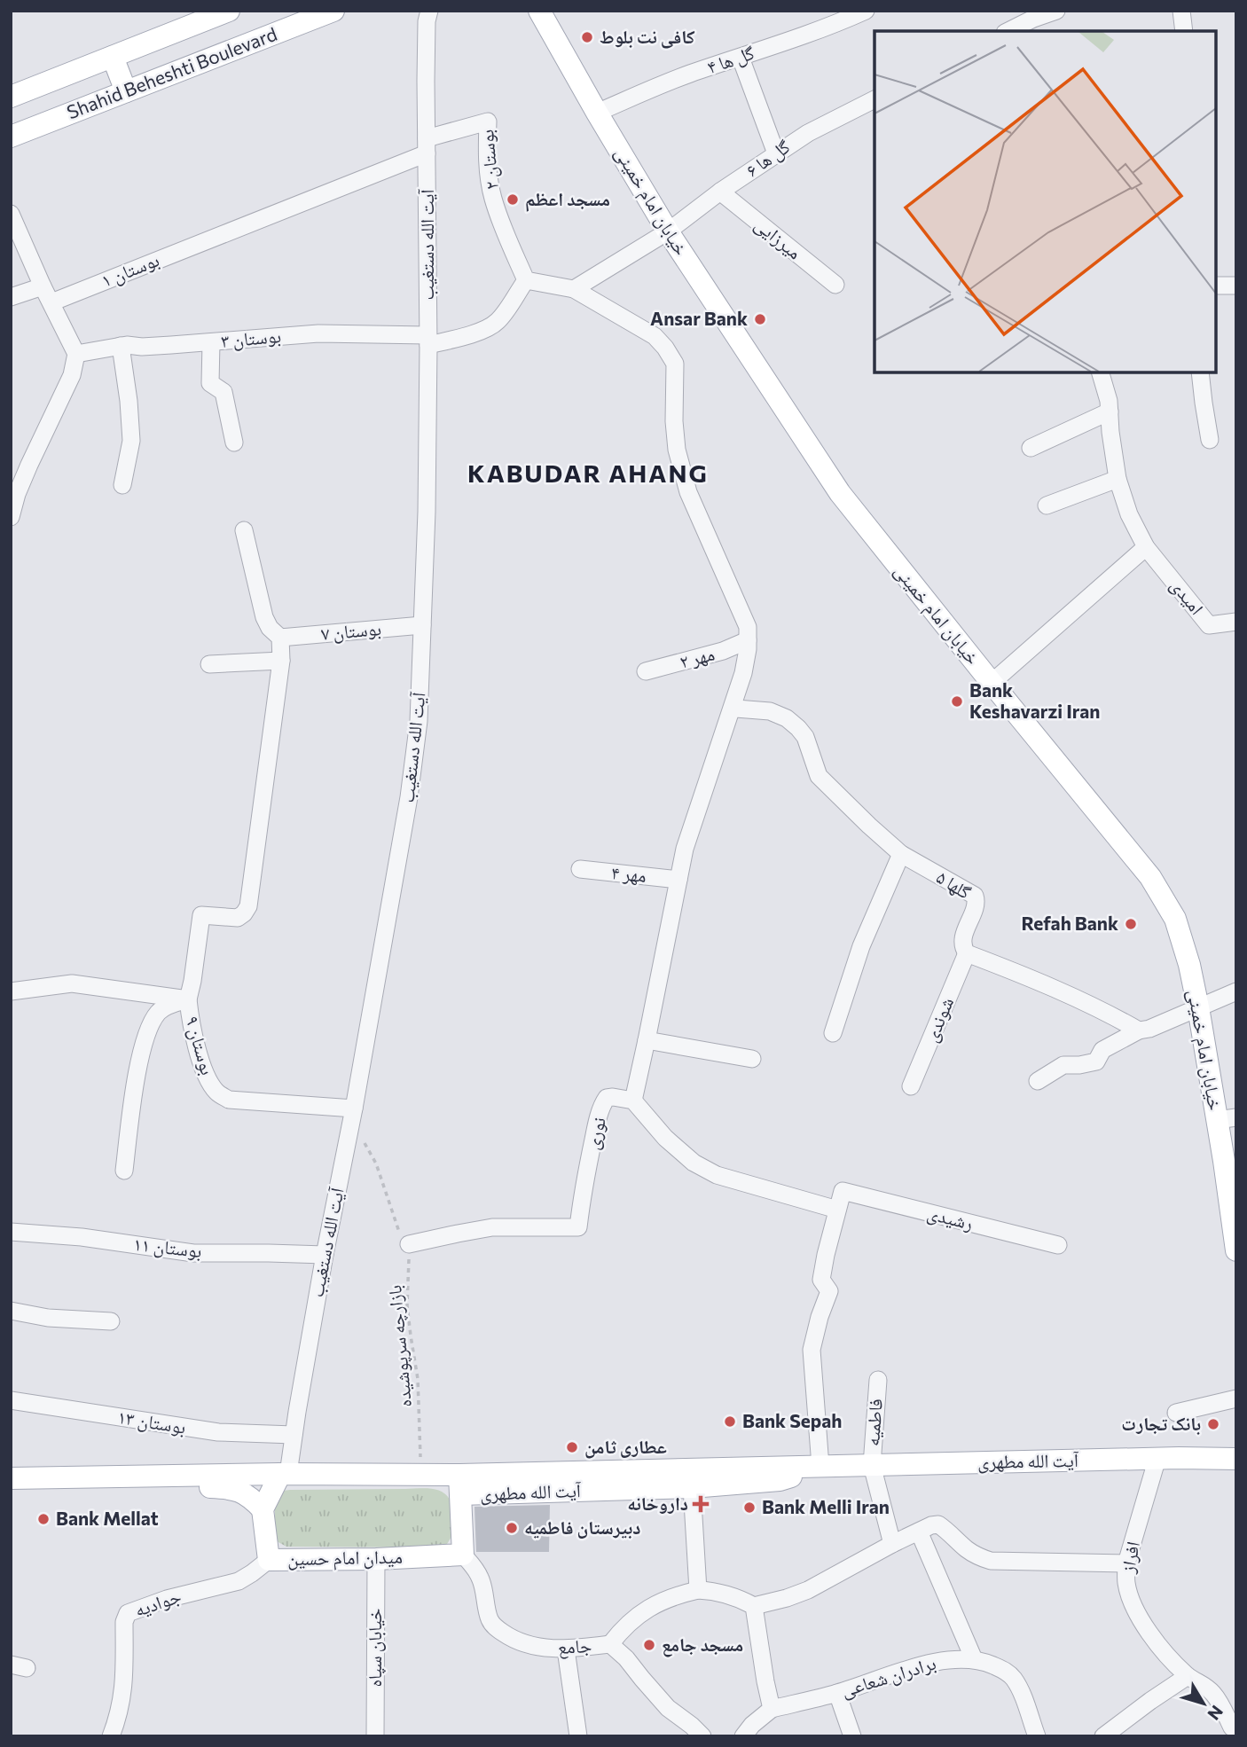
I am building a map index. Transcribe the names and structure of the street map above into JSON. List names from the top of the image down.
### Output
{
  "streets": {
    "main road": [
      "Shahid Beheshti Boulevard",
      "خیابان امام خمینی",
      "آیت الله مطهری",
      "میدان امام حسین"
    ],
    "street": [
      "گل ها ۴",
      "گل ها ۶",
      "بوستان ۲",
      "میرزایی",
      "آیت الله دستغیب",
      "بوستان ۱",
      "بوستان ۳",
      "امیدی",
      "بوستان ۷",
      "مهر ۲",
      "مهر ۴",
      "گلها ۵",
      "شوندی",
      "بوستان ۹",
      "نوری",
      "رشیدی",
      "بوستان ۱۱",
      "بوستان ۱۳",
      "فاطمیه",
      "افراز",
      "جوادیه",
      "جامع",
      "خیابان سپاه",
      "برادران شعاعی"
    ],
    "path": ["بازارچه سرپوشیده"]
  },
  "crossings": [
    ["گل ها ۴", "خیابان امام خمینی"],
    ["گل ها ۶", "خیابان امام خمینی"],
    ["گل ها ۶", "میرزایی"],
    ["بوستان ۲", "آیت الله دستغیب"],
    ["بوستان ۲", "بوستان ۱"],
    ["بوستان ۲", "بوستان ۳"],
    ["آیت الله دستغیب", "بوستان ۱"],
    ["آیت الله دستغیب", "بوستان ۳"],
    ["آیت الله دستغیب", "بوستان ۷"],
    ["آیت الله دستغیب", "بوستان ۹"],
    ["آیت الله دستغیب", "بوستان ۱۱"],
    ["آیت الله دستغیب", "بوستان ۱۳"],
    ["گلها ۵", "شوندی"],
    ["نوری", "بازارچه سرپوشیده"],
    ["فاطمیه", "آیت الله مطهری"],
    ["آیت الله مطهری", "افراز"],
    ["میدان امام حسین", "جوادیه"],
    ["میدان امام حسین", "جامع"],
    ["میدان امام حسین", "خیابان سپاه"]
  ],
  "districts": ["KABUDAR AHANG"],
  "places": {
    "other": [
      "کافی نت بلوط",
      "مسجد اعظم",
      "Ansar Bank",
      "Bank Keshavarzi Iran",
      "Refah Bank",
      "Bank Sepah",
      "بانک تجارت",
      "عطاری ثامن",
      "Bank Melli Iran",
      "Bank Mellat",
      "دبیرستان فاطمیه",
      "مسجد جامع"
    ],
    "health": ["داروخانه"]
  },
  "north": "bottom right"
}
